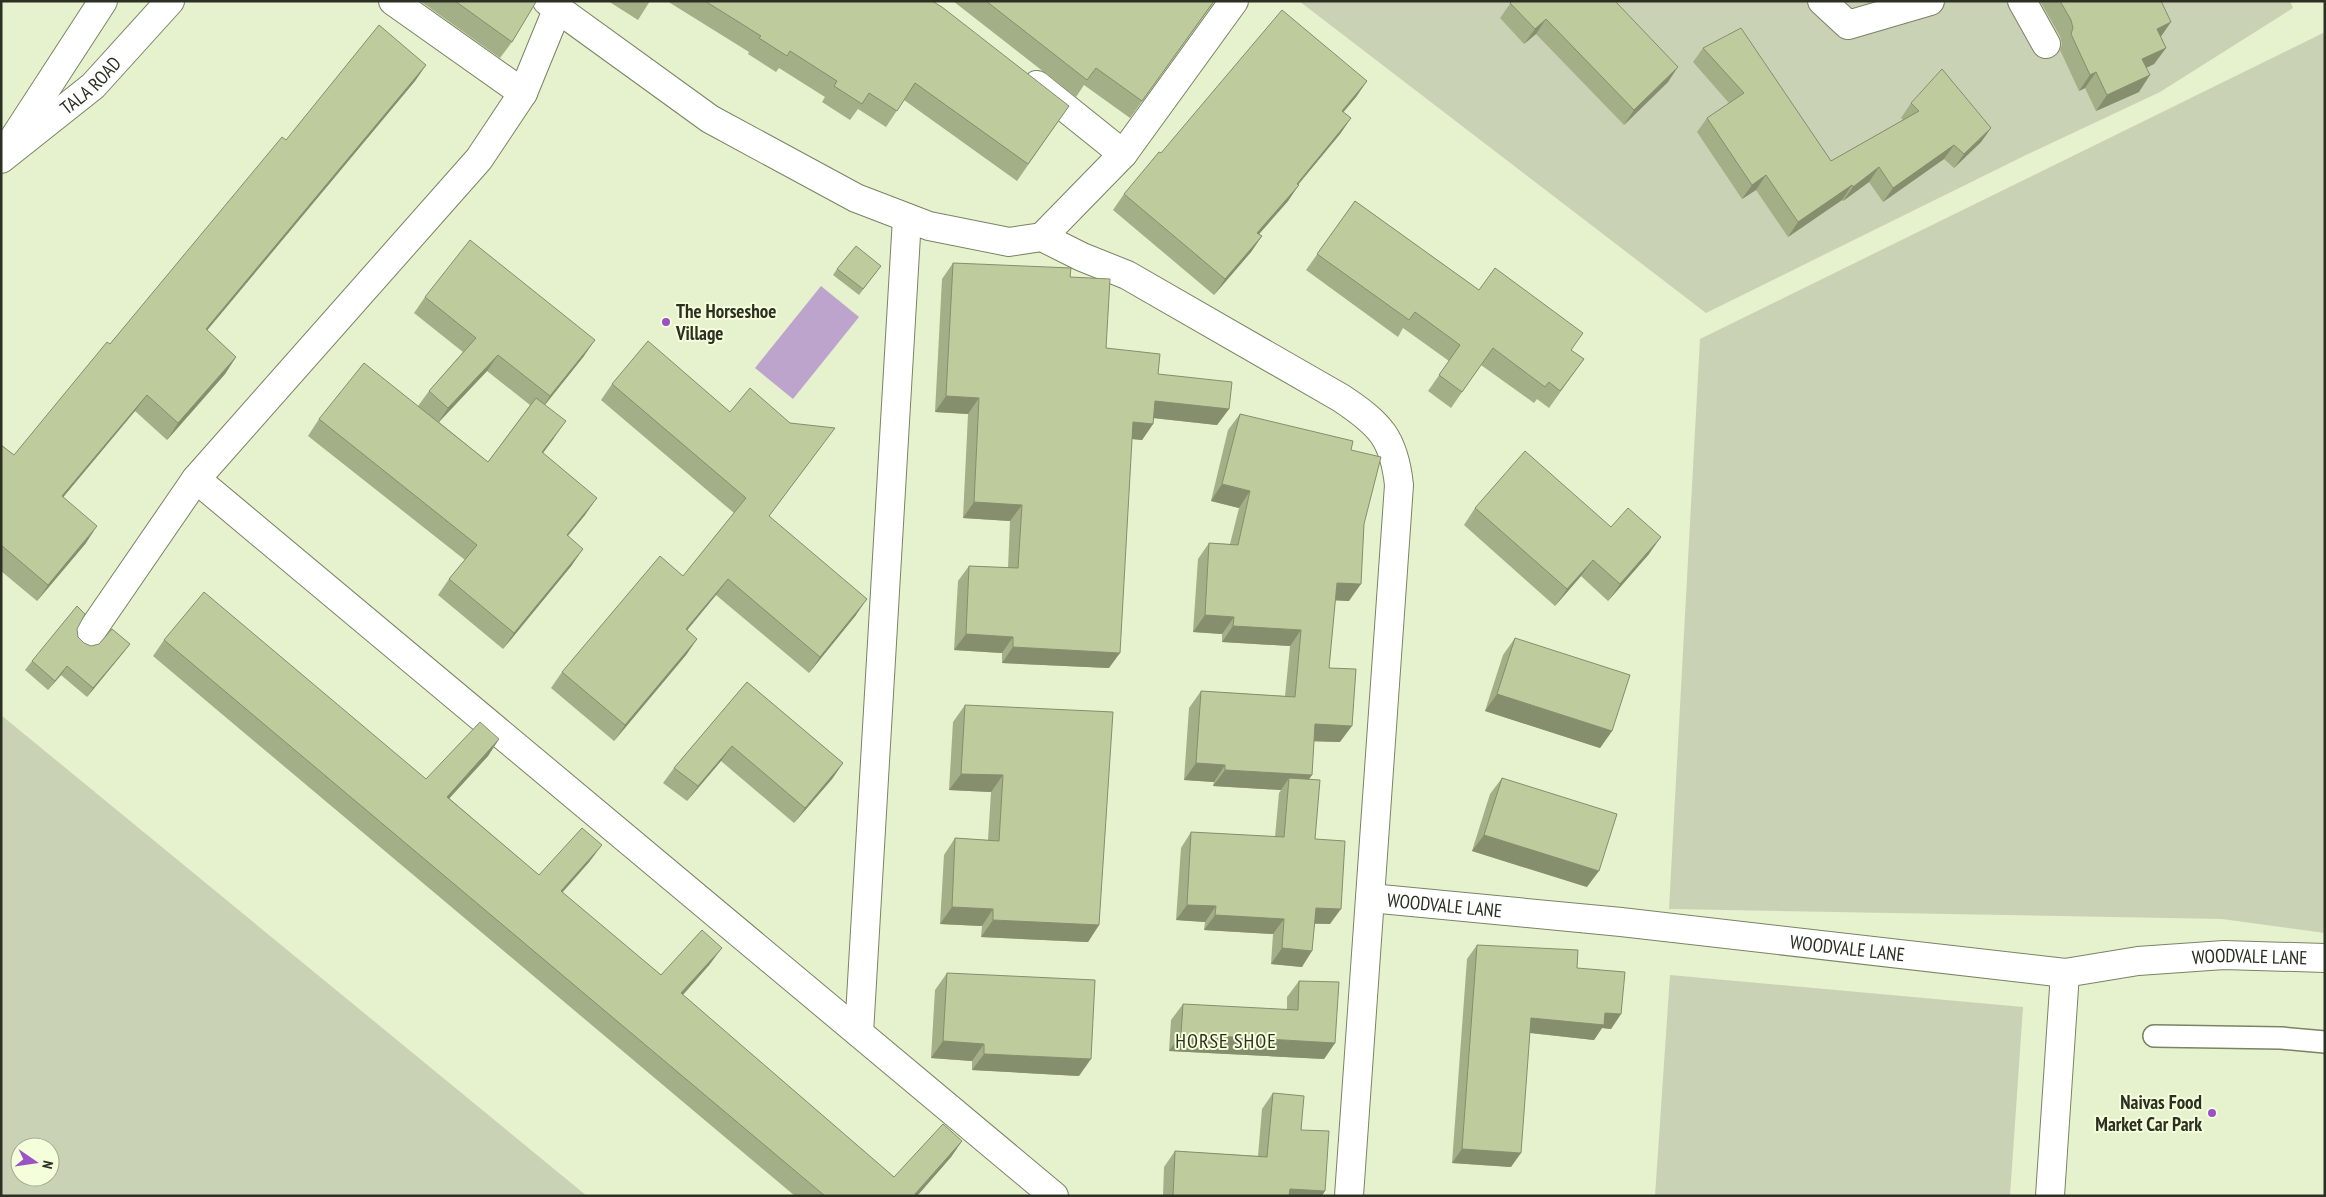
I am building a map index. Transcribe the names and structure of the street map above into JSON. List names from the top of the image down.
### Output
{
  "streets": {
    "street": ["TALA ROAD", "WOODVALE LANE"]
  },
  "districts": ["HORSE SHOE"],
  "places": ["The Horseshoe Village", "Naivas Food Market Car Park"],
  "north": "right"
}
